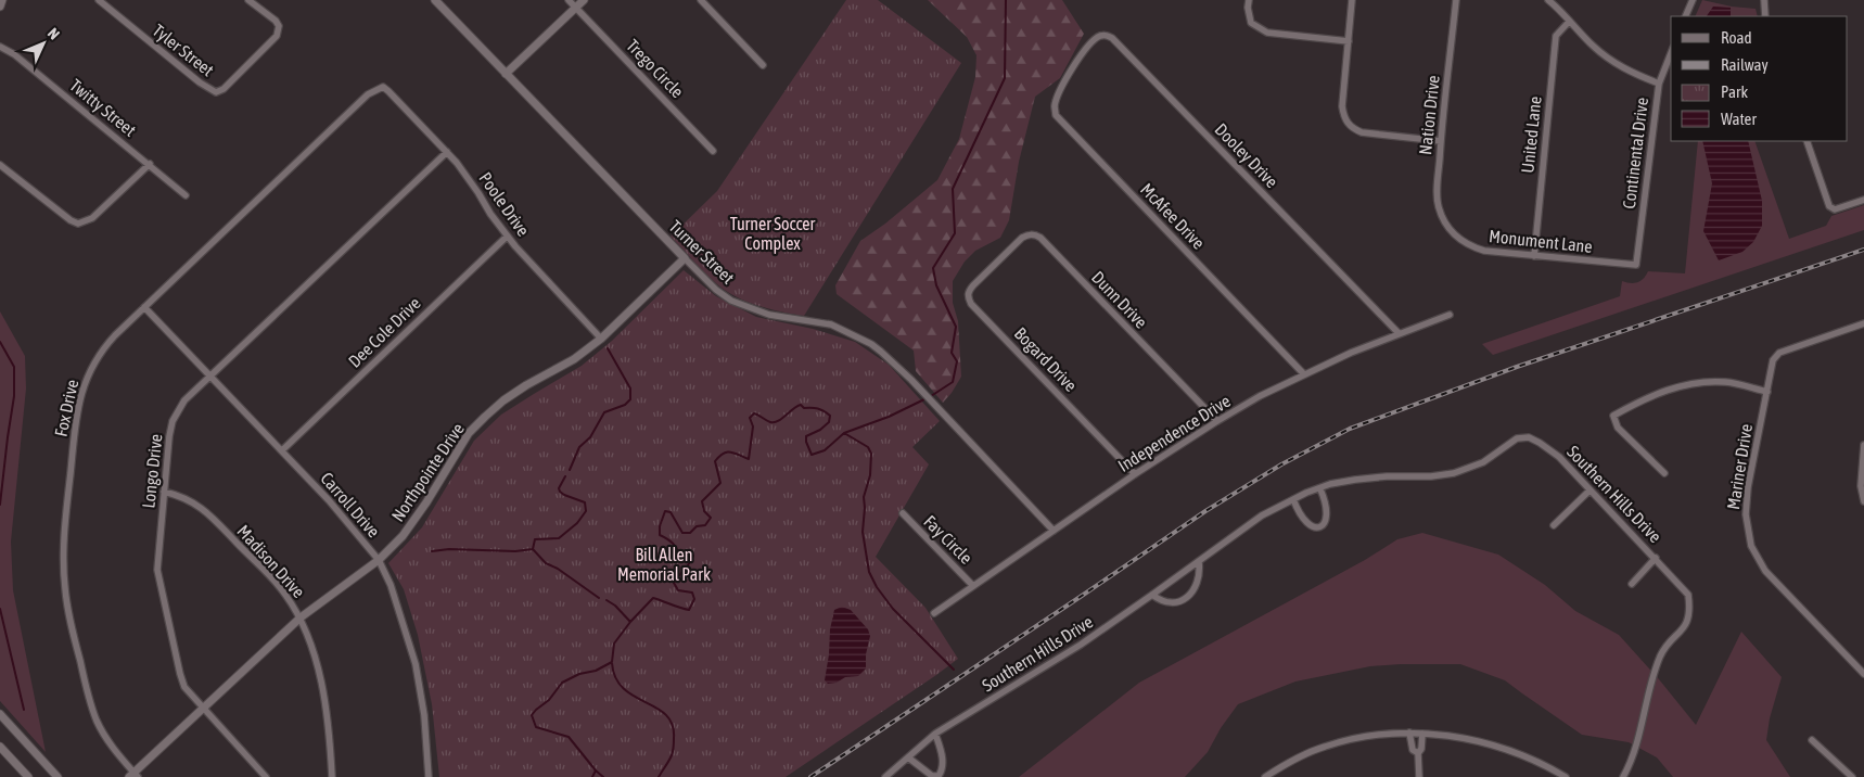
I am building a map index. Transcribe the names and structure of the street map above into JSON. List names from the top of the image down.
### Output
{
  "streets": {
    "street": [
      "Tyler Street",
      "Trego Circle",
      "Twitty Street",
      "Nation Drive",
      "United Lane",
      "Continental Drive",
      "Dooley Drive",
      "Poole Drive",
      "McAfee Drive",
      "Monument Lane",
      "Turner Street",
      "Dunn Drive",
      "Dee Cole Drive",
      "Bogard Drive",
      "Fox Drive",
      "Independence Drive",
      "Mariner Drive",
      "Longo Drive",
      "Northpointe Drive",
      "Southern Hills Drive",
      "Carroll Drive",
      "Fay Circle",
      "Madison Drive"
    ]
  },
  "crossings": [
    ["Nation Drive", "Monument Lane"],
    ["United Lane", "Monument Lane"],
    ["Continental Drive", "Monument Lane"],
    ["Dooley Drive", "McAfee Drive"],
    ["Dooley Drive", "Independence Drive"],
    ["Poole Drive", "Dee Cole Drive"],
    ["Poole Drive", "Fox Drive"],
    ["Poole Drive", "Longo Drive"],
    ["Poole Drive", "Northpointe Drive"],
    ["McAfee Drive", "Independence Drive"],
    ["Turner Street", "Independence Drive"],
    ["Turner Street", "Northpointe Drive"],
    ["Dunn Drive", "Bogard Drive"],
    ["Dunn Drive", "Independence Drive"],
    ["Dee Cole Drive", "Carroll Drive"],
    ["Bogard Drive", "Independence Drive"],
    ["Fox Drive", "Northpointe Drive"],
    ["Fox Drive", "Carroll Drive"],
    ["Independence Drive", "Fay Circle"],
    ["Longo Drive", "Northpointe Drive"],
    ["Longo Drive", "Carroll Drive"],
    ["Longo Drive", "Madison Drive"],
    ["Northpointe Drive", "Carroll Drive"],
    ["Northpointe Drive", "Madison Drive"]
  ],
  "parks": ["Turner Soccer Complex", "Bill Allen Memorial Park"],
  "legend": [
    "Road",
    "Railway",
    "Park",
    "Water"
  ],
  "north": "top right"
}
